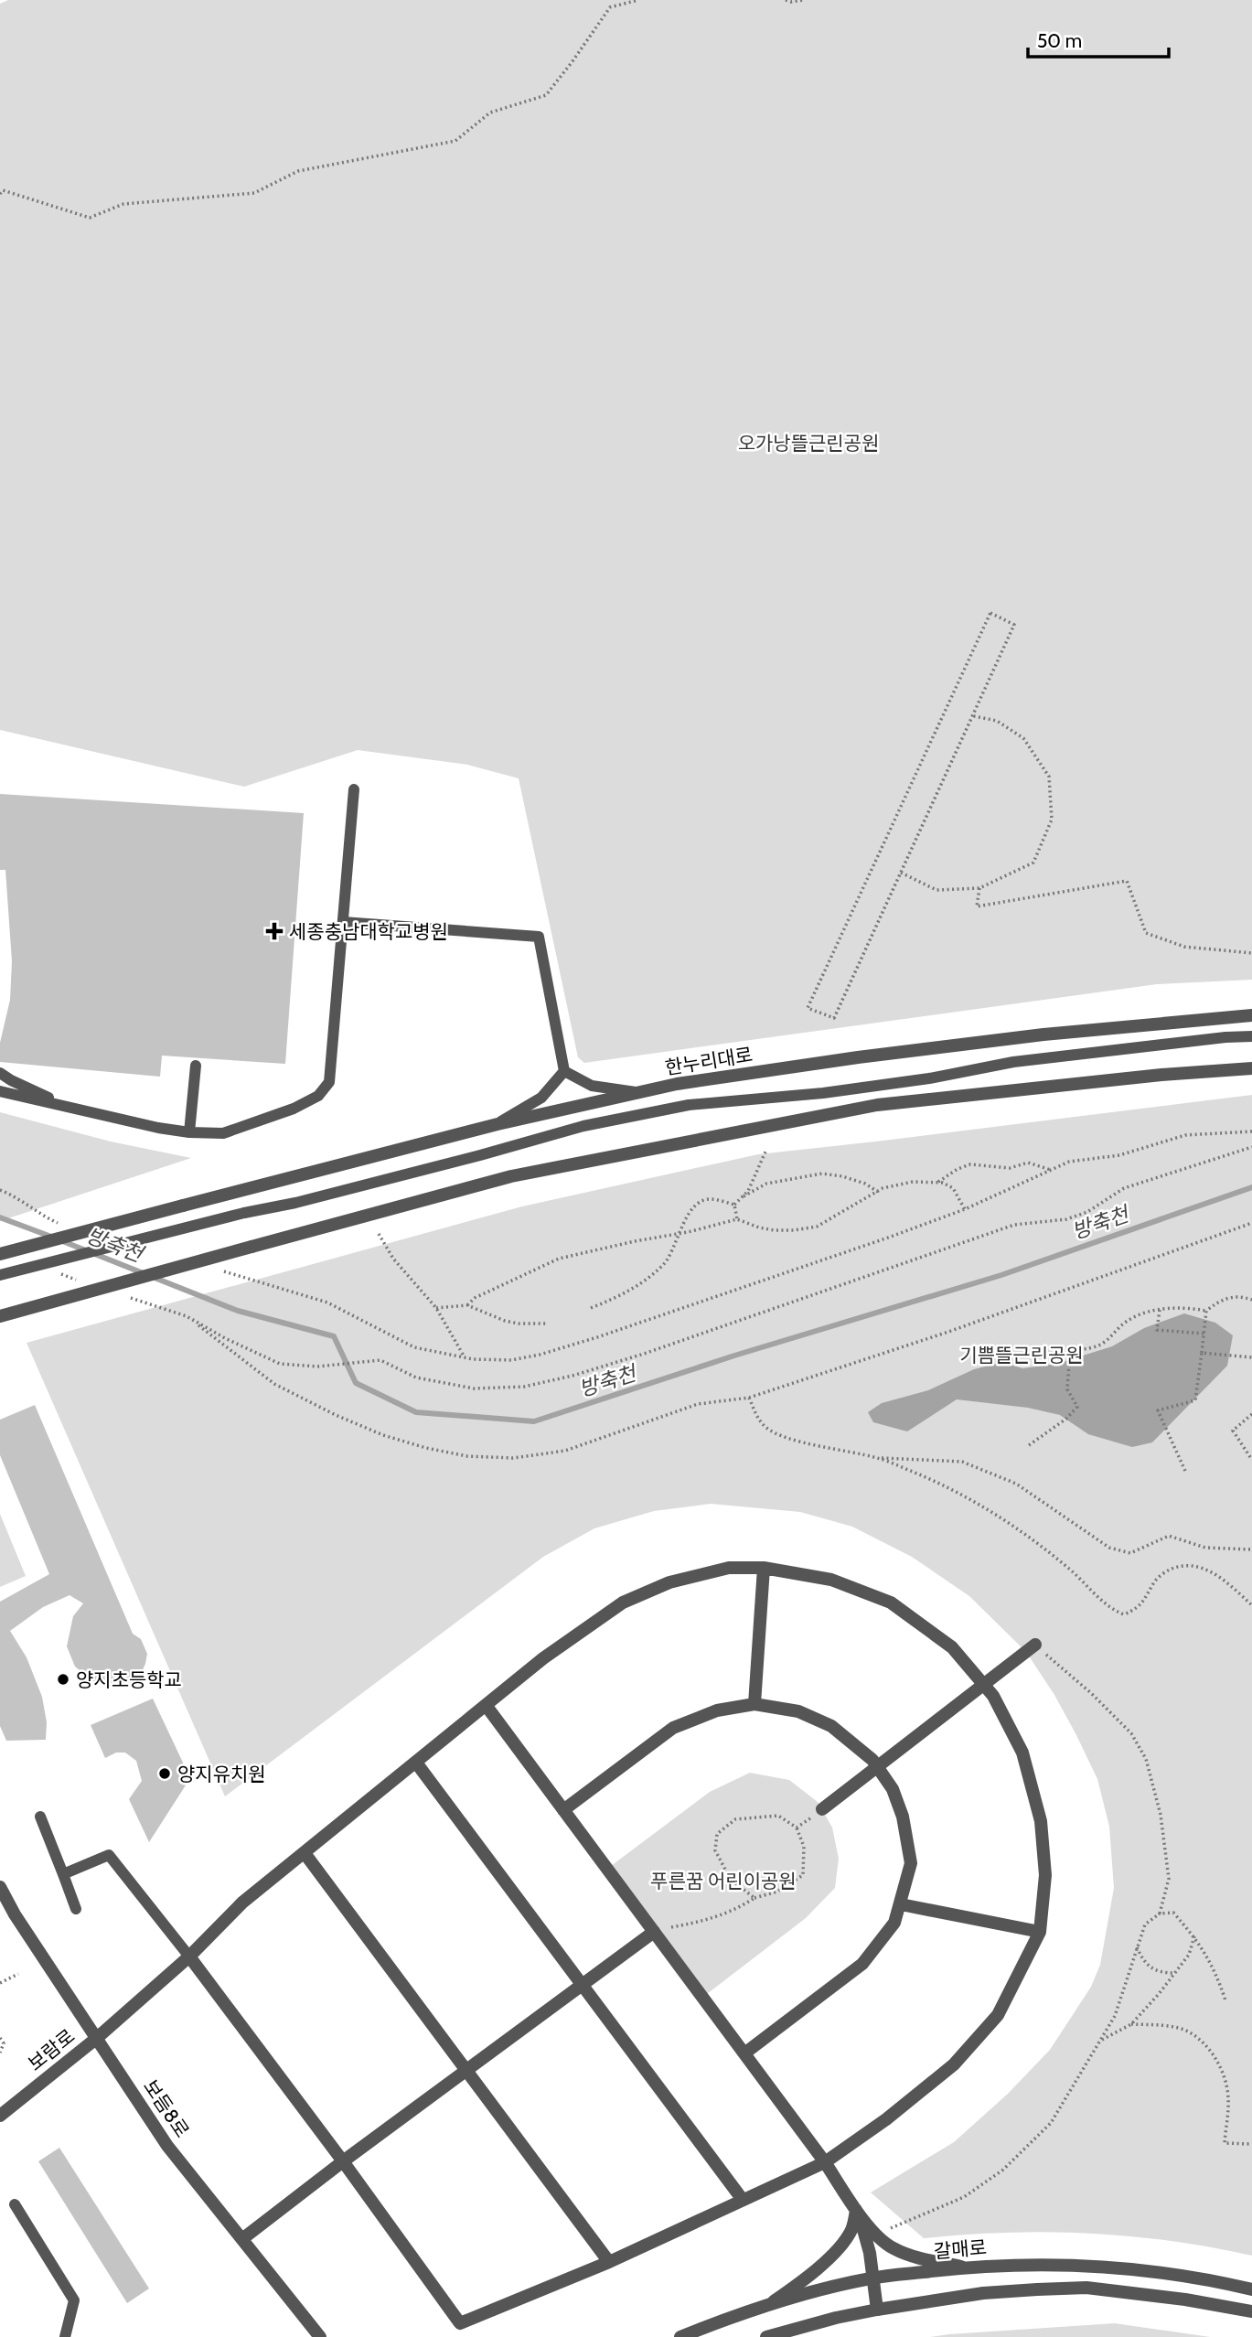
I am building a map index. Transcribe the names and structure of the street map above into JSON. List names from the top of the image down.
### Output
{
  "streets": {
    "street": [
      "한누리대로",
      "보람로",
      "보듬8로",
      "갈매로"
    ]
  },
  "crossings": [
    ["보람로", "보듬8로"]
  ],
  "water": ["방축천"],
  "parks": ["오가낭뜰근린공원", "기쁨뜰근린공원", "푸른꿈 어린이공원"],
  "places": {
    "health": ["세종충남대학교병원"],
    "other": ["양지초등학교", "양지유치원"]
  },
  "scale_bar": "50 m"
}
